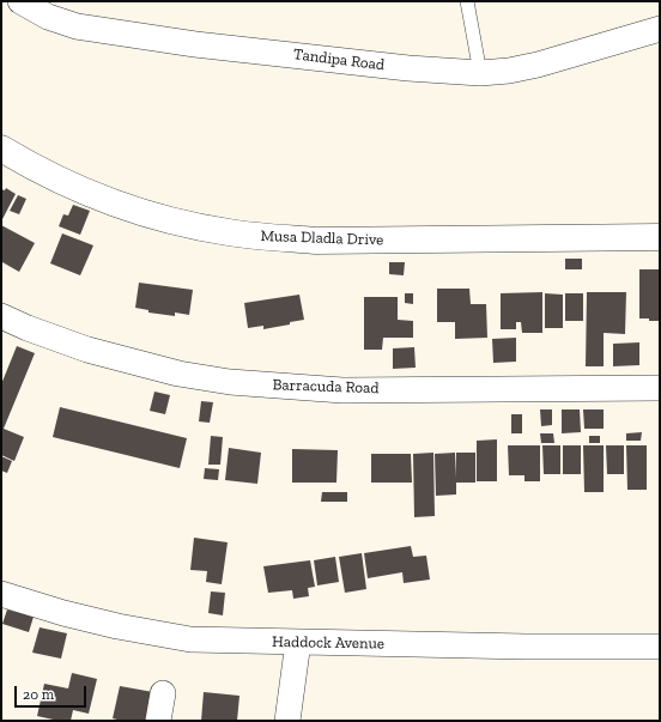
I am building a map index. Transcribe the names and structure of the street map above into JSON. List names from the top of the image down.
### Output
{
  "streets": {
    "street": [
      "Tandipa Road",
      "Musa Dladla Drive",
      "Barracuda Road",
      "Haddock Avenue"
    ]
  },
  "scale_bar": "20 m"
}
